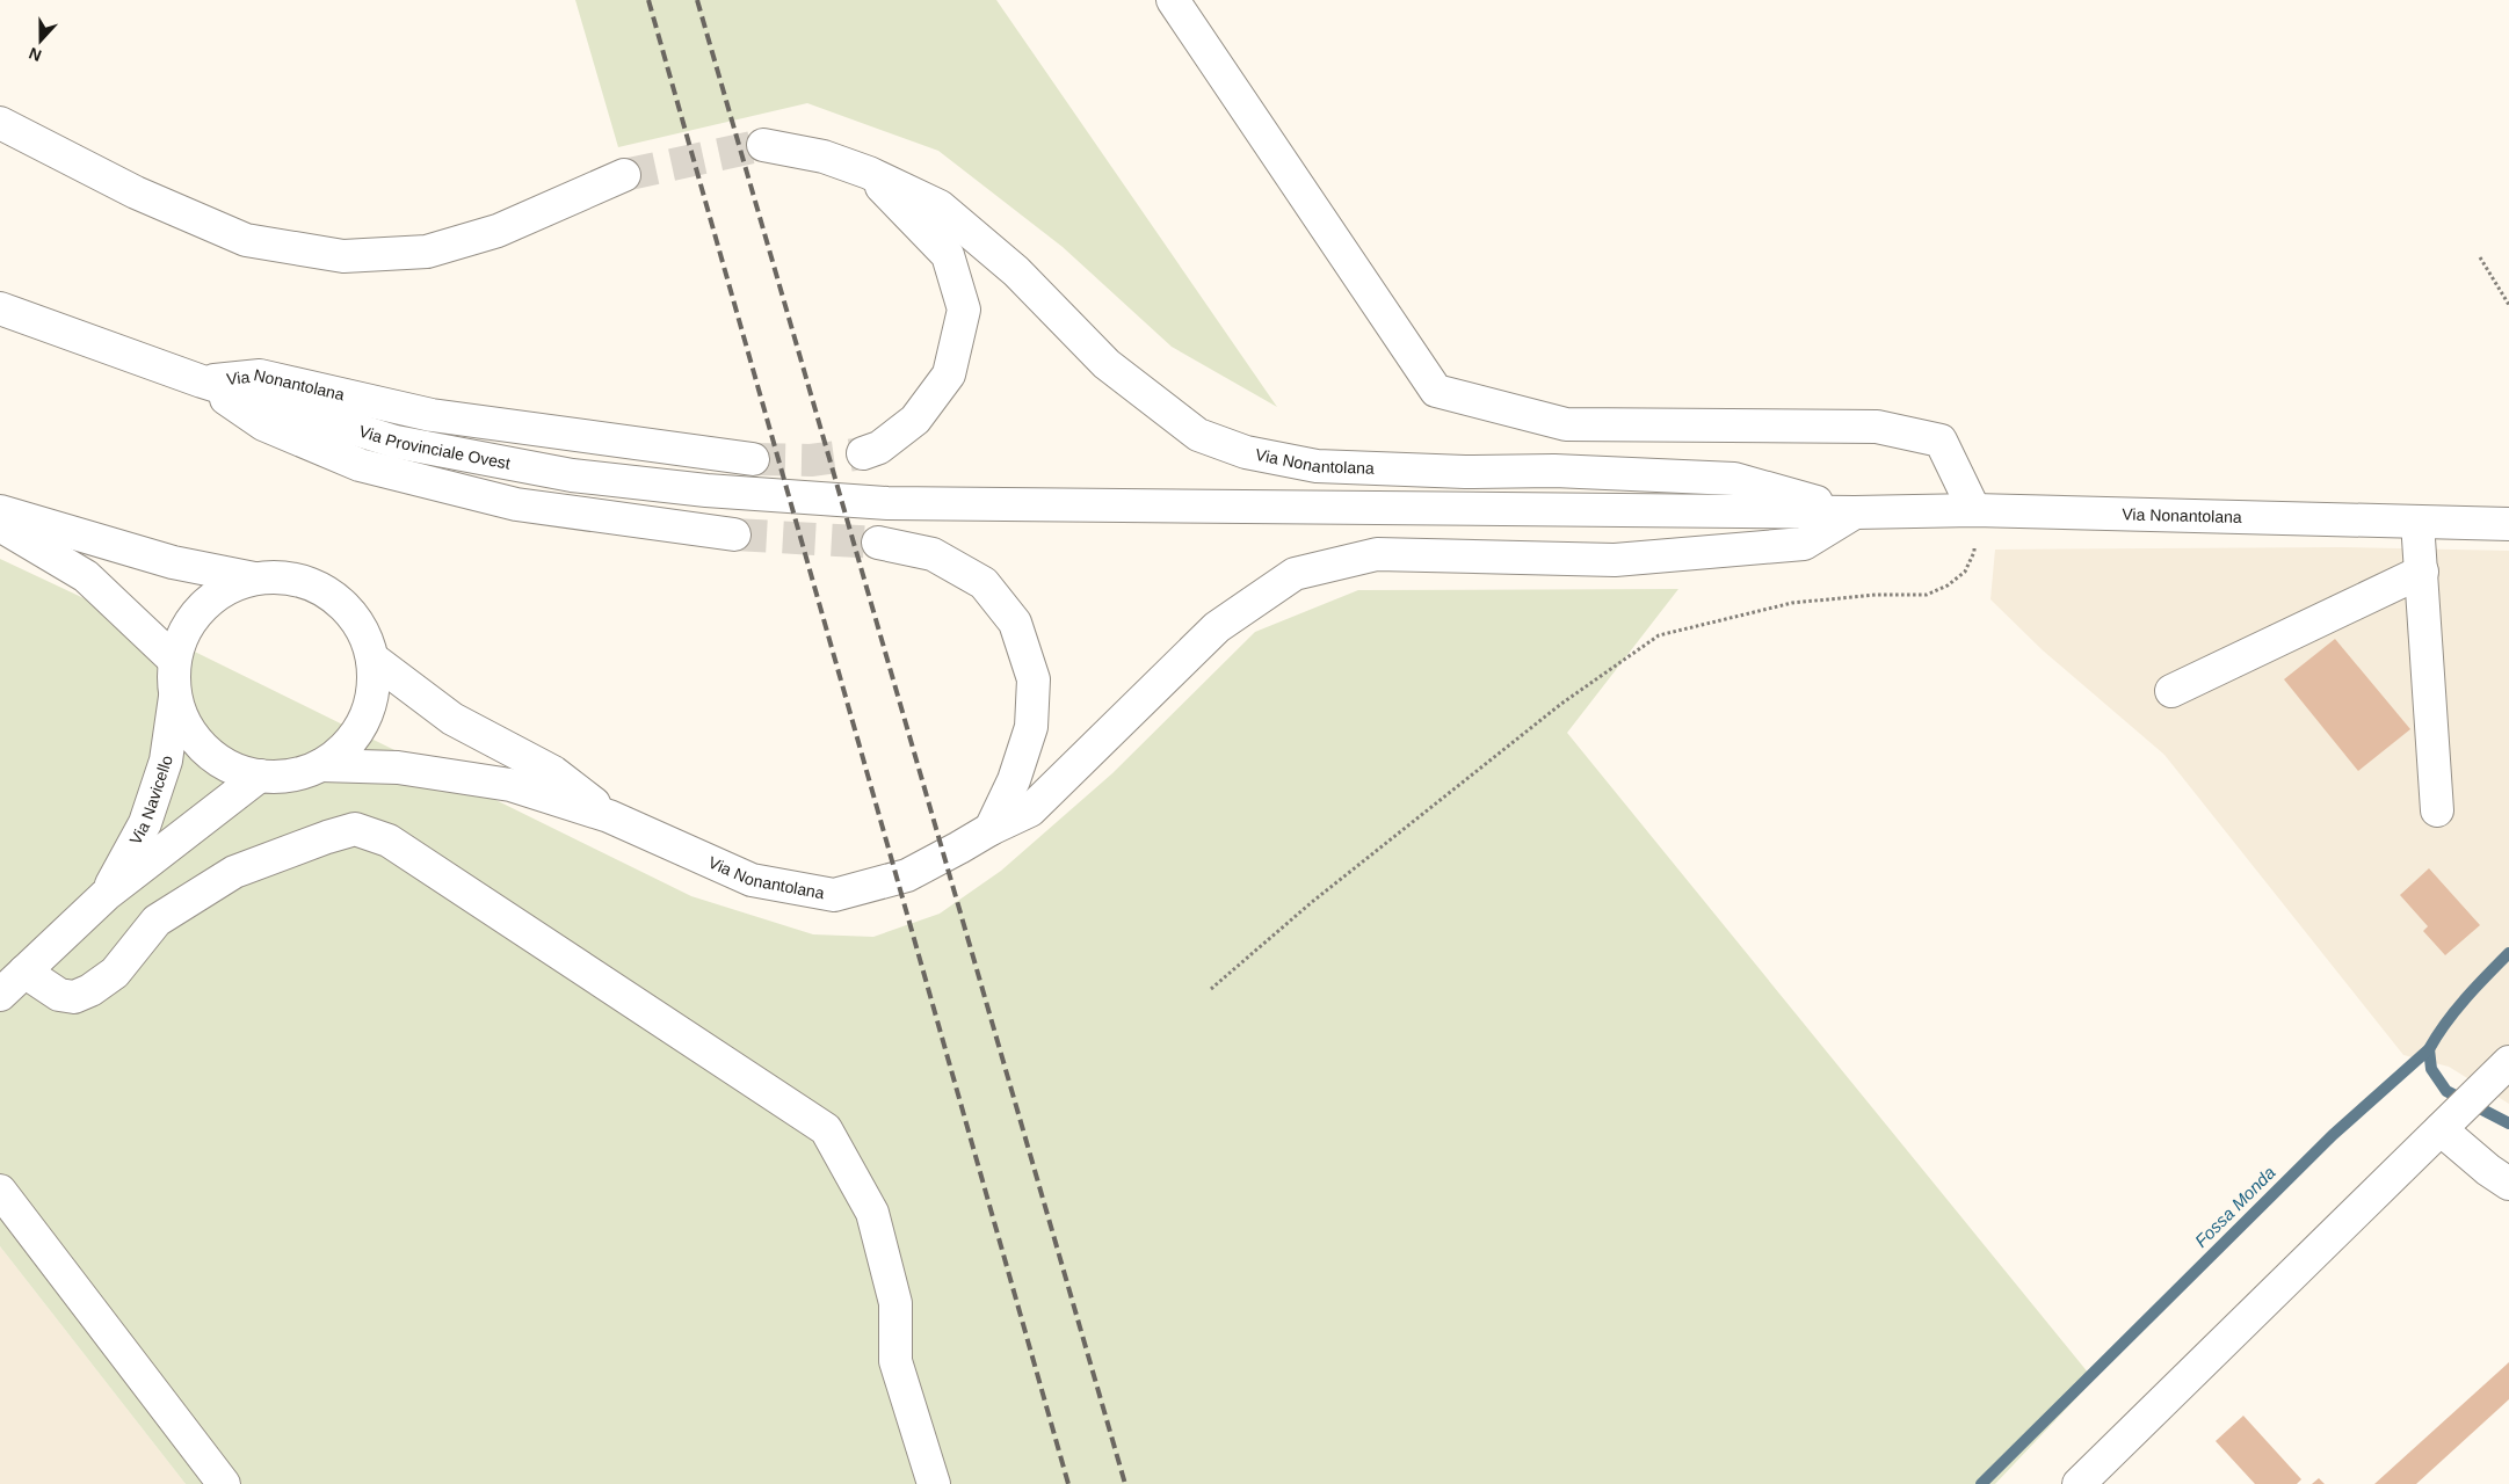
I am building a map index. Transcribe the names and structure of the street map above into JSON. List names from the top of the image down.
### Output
{
  "streets": {
    "main road": ["Via Nonantolana", "Via Provinciale Ovest", "Via Navicello"]
  },
  "crossings": [
    ["Via Nonantolana", "Via Provinciale Ovest"],
    ["Via Nonantolana", "Via Navicello"]
  ],
  "water": ["Fossa Monda"],
  "north": "bottom"
}
